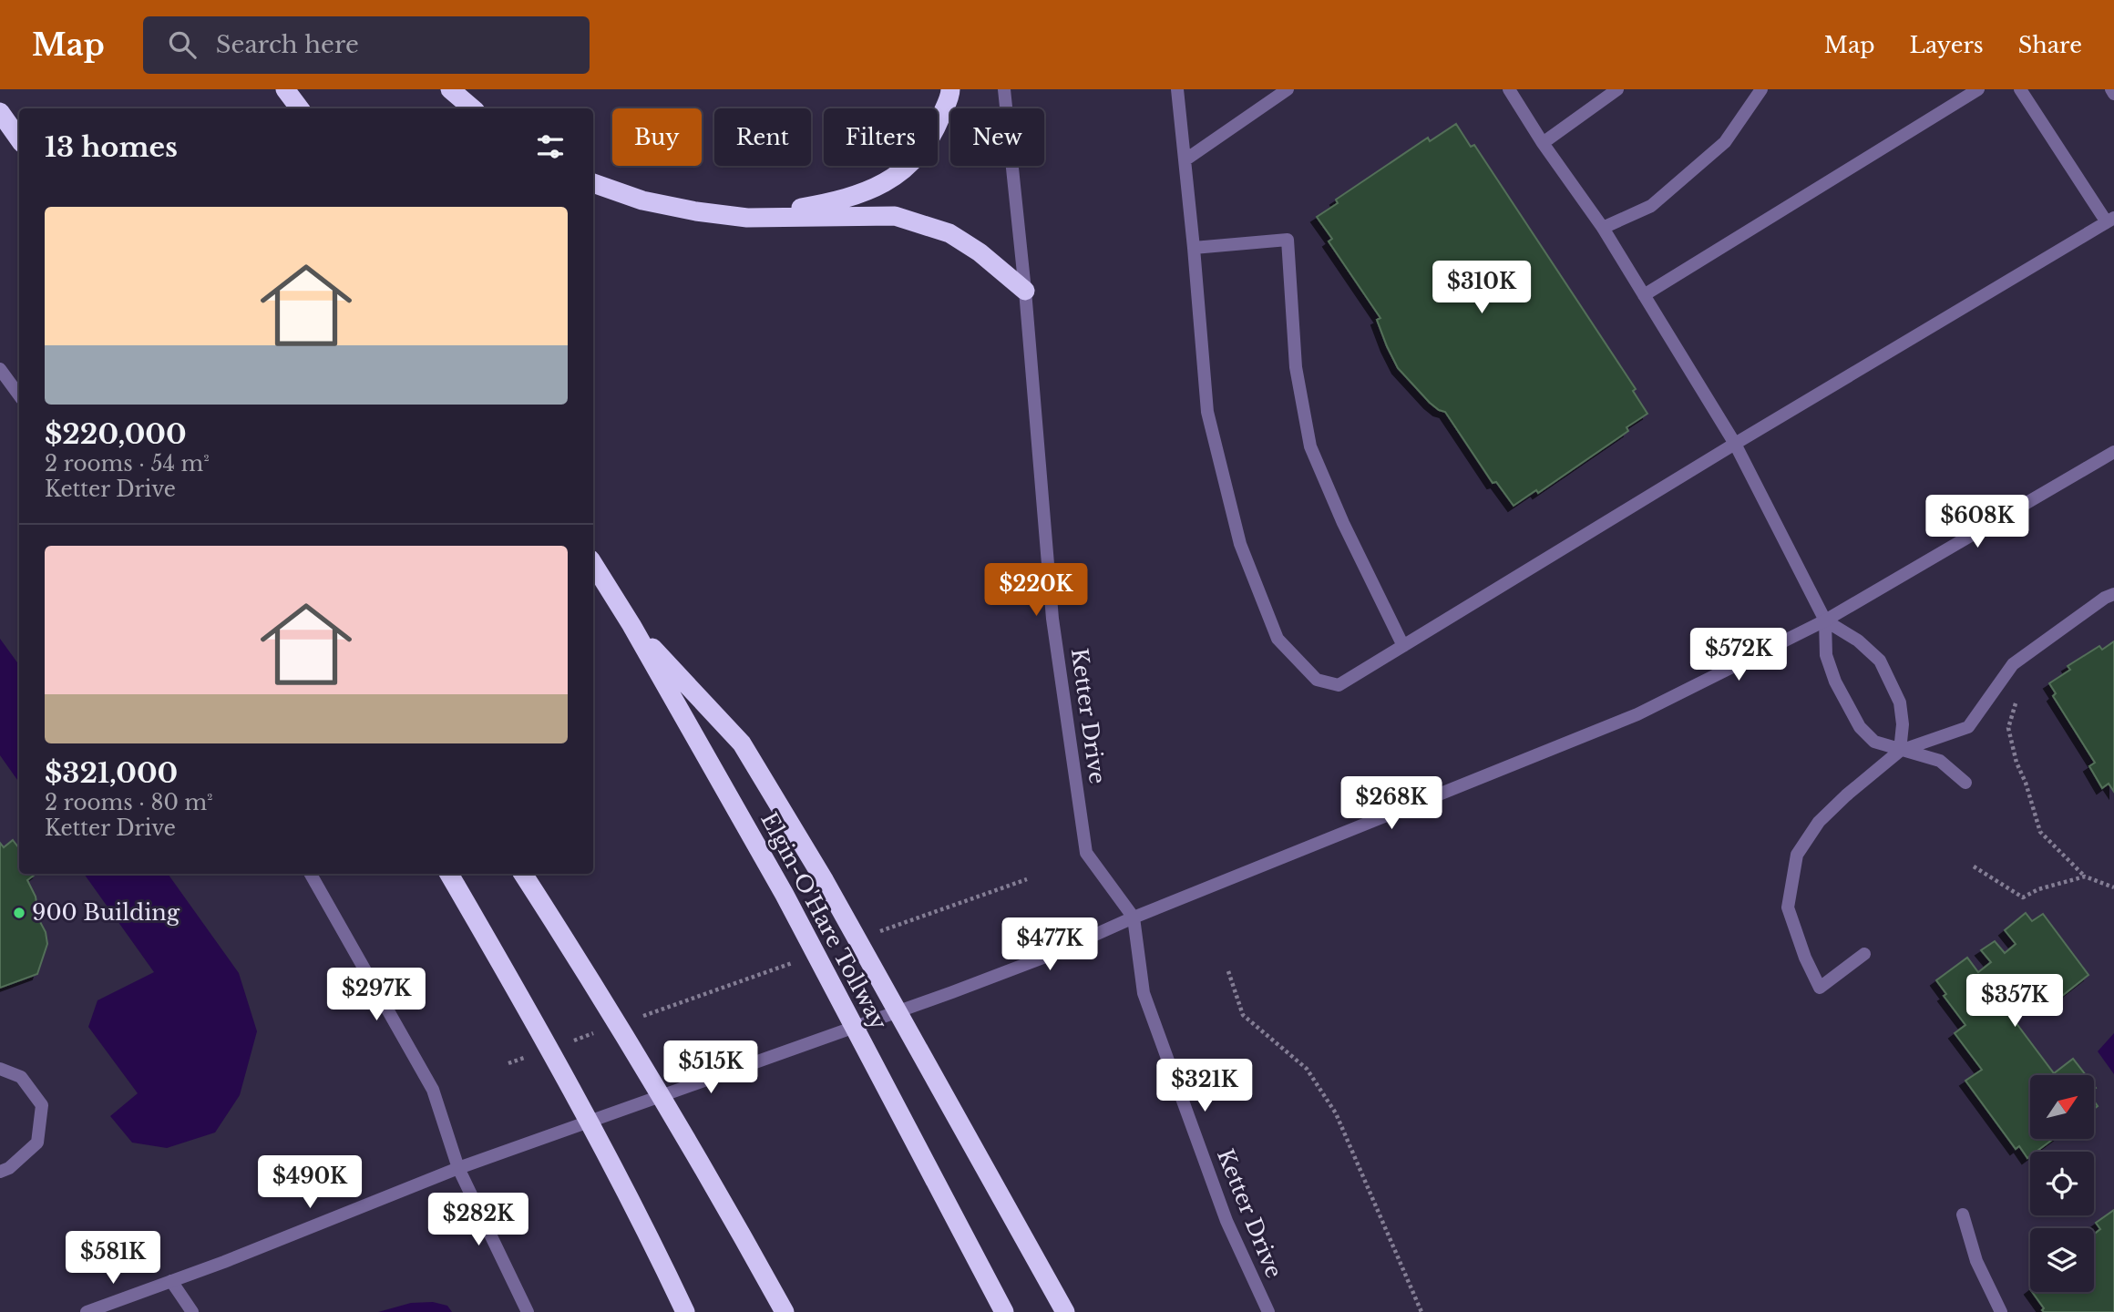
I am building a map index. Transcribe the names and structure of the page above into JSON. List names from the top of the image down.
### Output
{
  "streets": {
    "highway": ["Elgin-O'Hare Tollway"],
    "street": ["Ketter Drive"]
  },
  "places": ["900 Building"],
  "north": "top right",
  "page": {
    "header": "Map",
    "search": "Search here",
    "nav": ["Map", "Layers", "Share"],
    "chip": [
      "Buy",
      "Rent",
      "Filters",
      "New"
    ],
    "heading": "13 homes",
    "list": [
      {
        "name": "$220,000",
        "note": "2 rooms · 54 m² · Ketter Drive"
      },
      {
        "name": "$321,000",
        "note": "2 rooms · 80 m² · Ketter Drive"
      }
    ],
    "price": [
      "$310K",
      "$608K",
      "$220K",
      "$572K",
      "$268K",
      "$477K",
      "$297K",
      "$357K",
      "$515K",
      "$321K",
      "$490K",
      "$282K",
      "$581K"
    ]
  }
}
